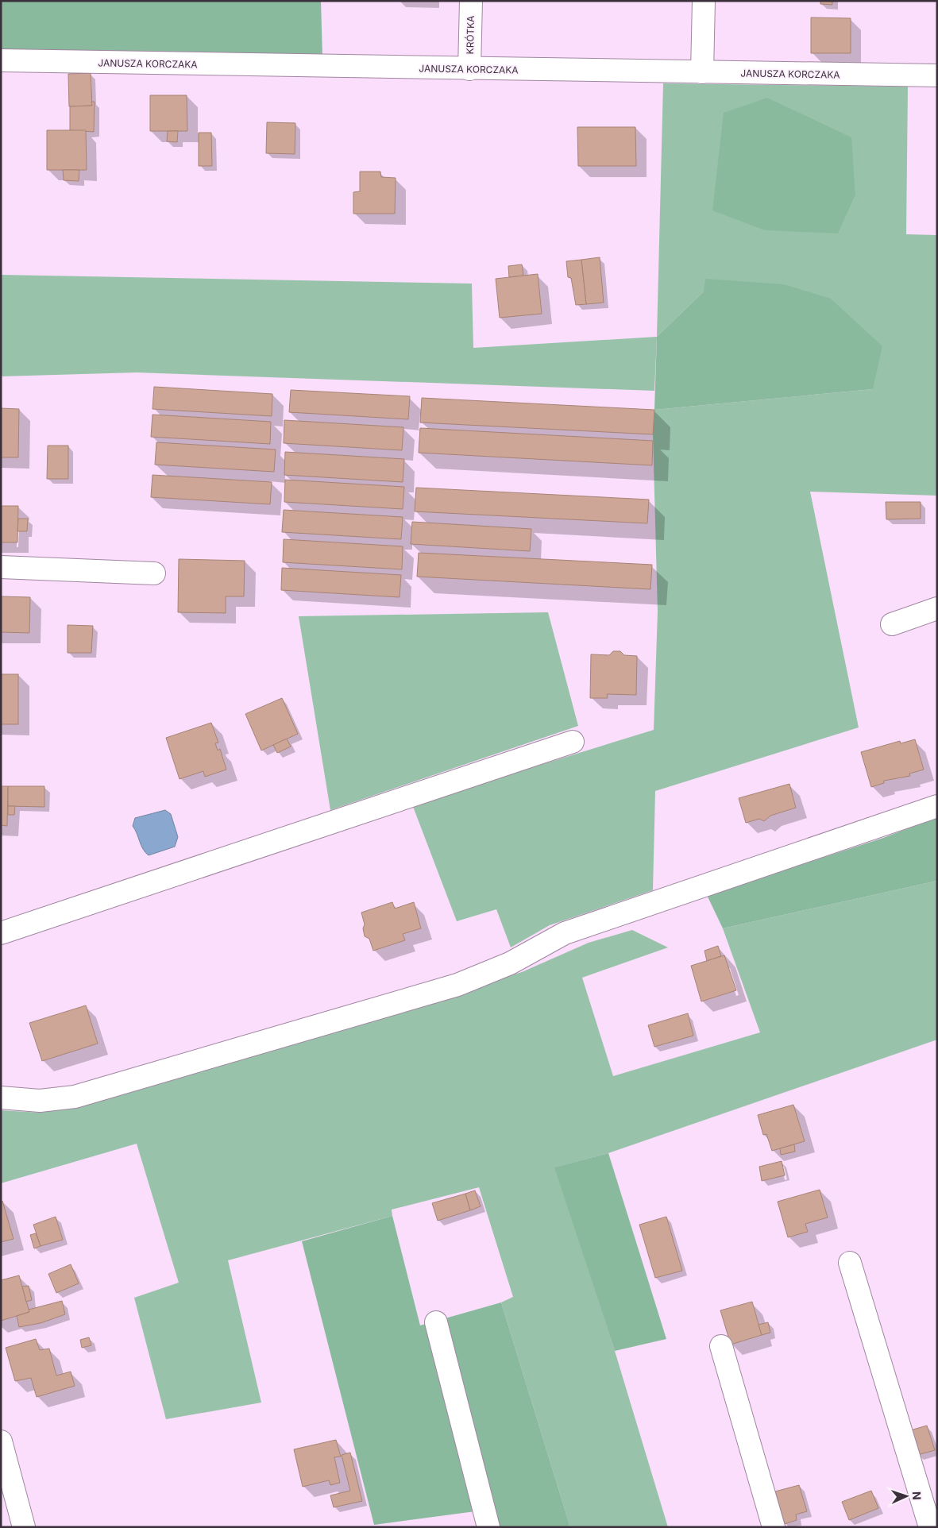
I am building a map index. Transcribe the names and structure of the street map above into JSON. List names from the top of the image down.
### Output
{
  "streets": {
    "street": ["KRÓTKA", "JANUSZA KORCZAKA"]
  },
  "crossings": [
    ["KRÓTKA", "JANUSZA KORCZAKA"]
  ],
  "north": "right"
}
